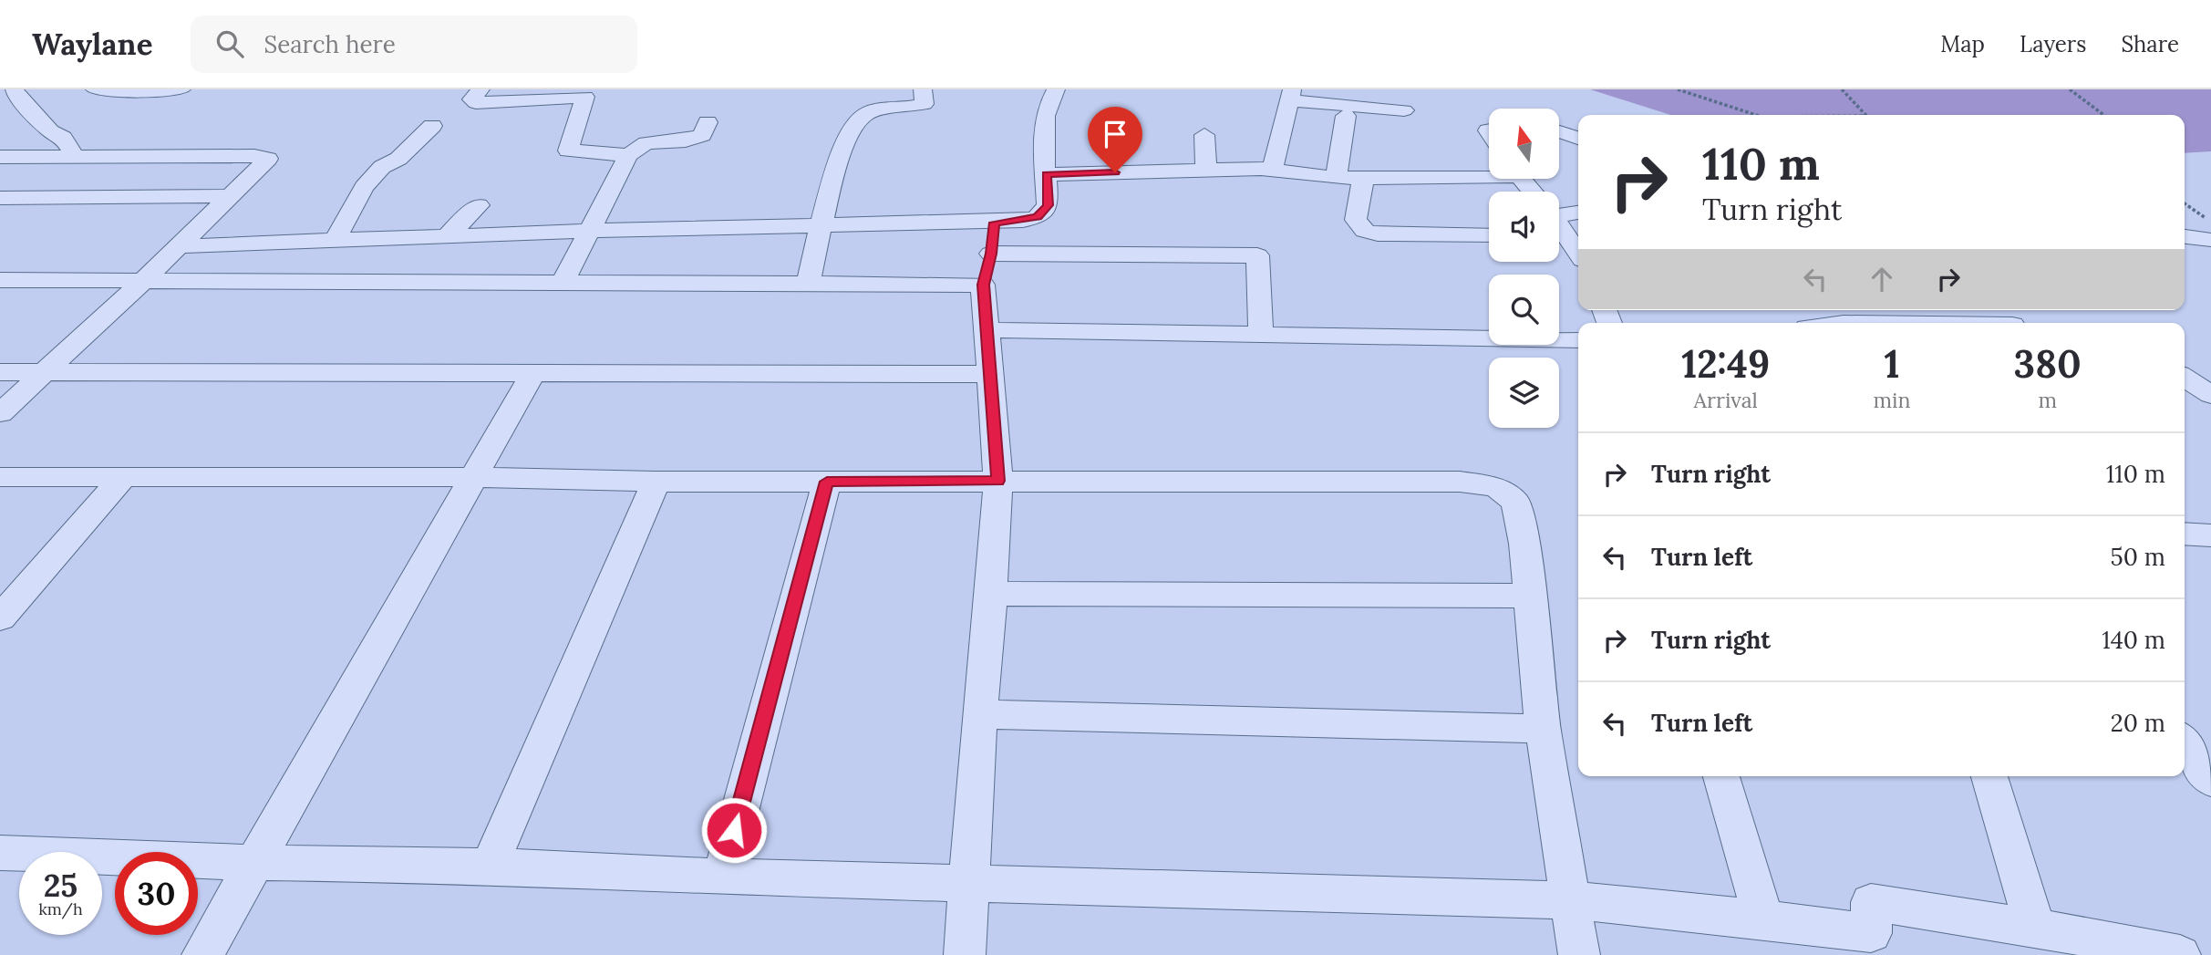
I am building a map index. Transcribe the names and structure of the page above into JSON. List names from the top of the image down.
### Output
{
  "north": "top",
  "page": {
    "header": "Waylane",
    "search": "Search here",
    "nav": ["Map", "Layers", "Share"],
    "turn": ["110 m", "Turn right"],
    "eta": [
      "12:49",
      "Arrival",
      "1",
      "min",
      "380",
      "m"
    ],
    "list": [
      {
        "name": "Turn right",
        "value": "110 m"
      },
      {
        "name": "Turn left",
        "value": "50 m"
      },
      {
        "name": "Turn right",
        "value": "140 m"
      },
      {
        "name": "Turn left",
        "value": "20 m"
      }
    ],
    "speed": "25 km/h",
    "limit": "30"
  }
}
